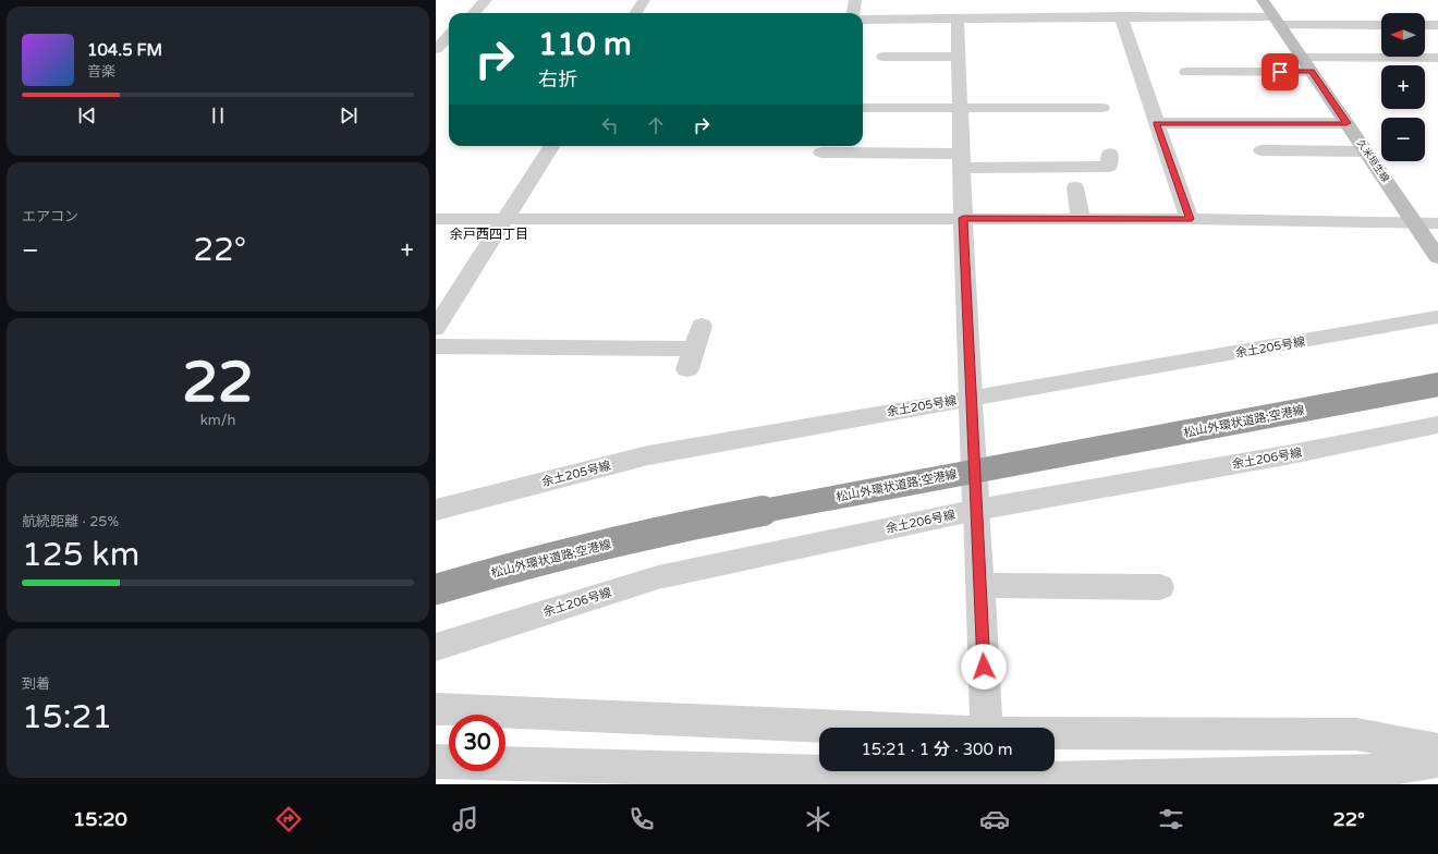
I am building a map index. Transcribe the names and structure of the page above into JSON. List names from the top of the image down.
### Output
{
  "streets": {
    "highway": ["松山外環状道路;空港線"],
    "main road": ["久米垣生線"],
    "street": ["余土205号線", "余土206号線"]
  },
  "districts": ["余戸西四丁目"],
  "north": "left",
  "page": {
    "map_buttons": ["+", "−"],
    "turn": ["110 m", "右折"],
    "song": ["104.5 FM", "音楽"],
    "tile": [
      "エアコン",
      ["22", "km/h"],
      ["航続距離 · 25%", "125 km"],
      ["到着", "15:21"]
    ],
    "heat": ["−", "22°", "+"],
    "limit": "30",
    "trip": "15:21 · 1 分 · 300 m",
    "tabs": ["15:20", "22°"]
  }
}
